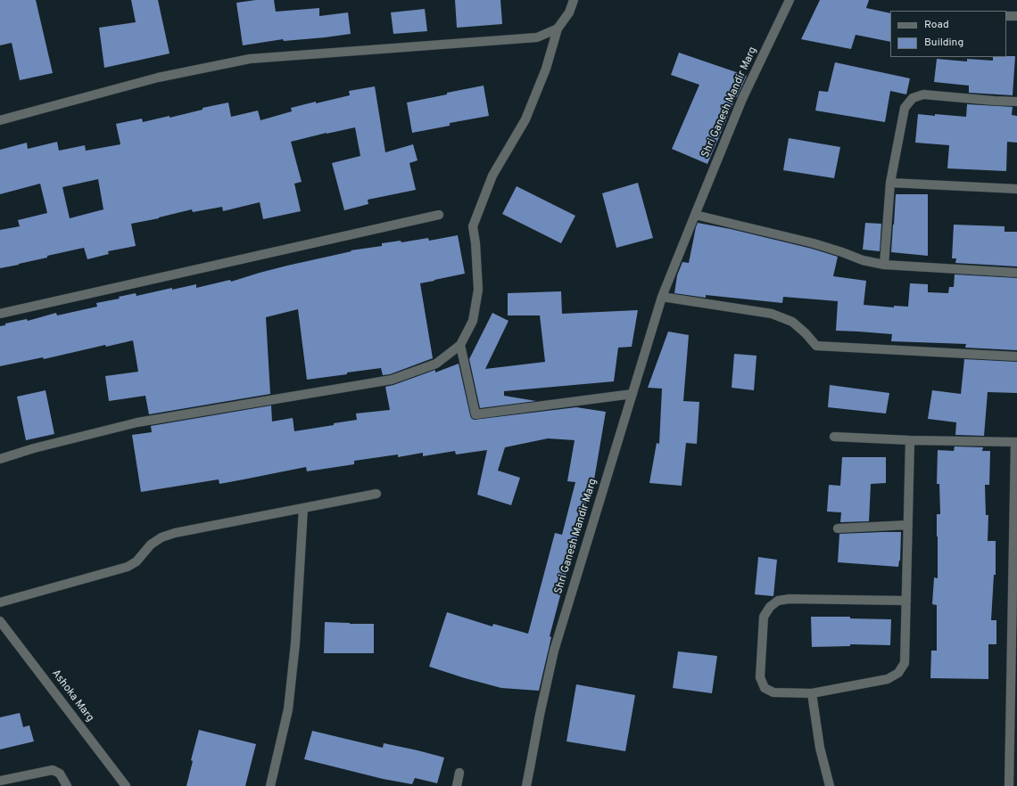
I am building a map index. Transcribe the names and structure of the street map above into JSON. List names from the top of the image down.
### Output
{
  "streets": {
    "street": ["Shri Ganesh Mandir Marg", "Ashoka Marg"]
  },
  "legend": ["Road", "Building"]
}
